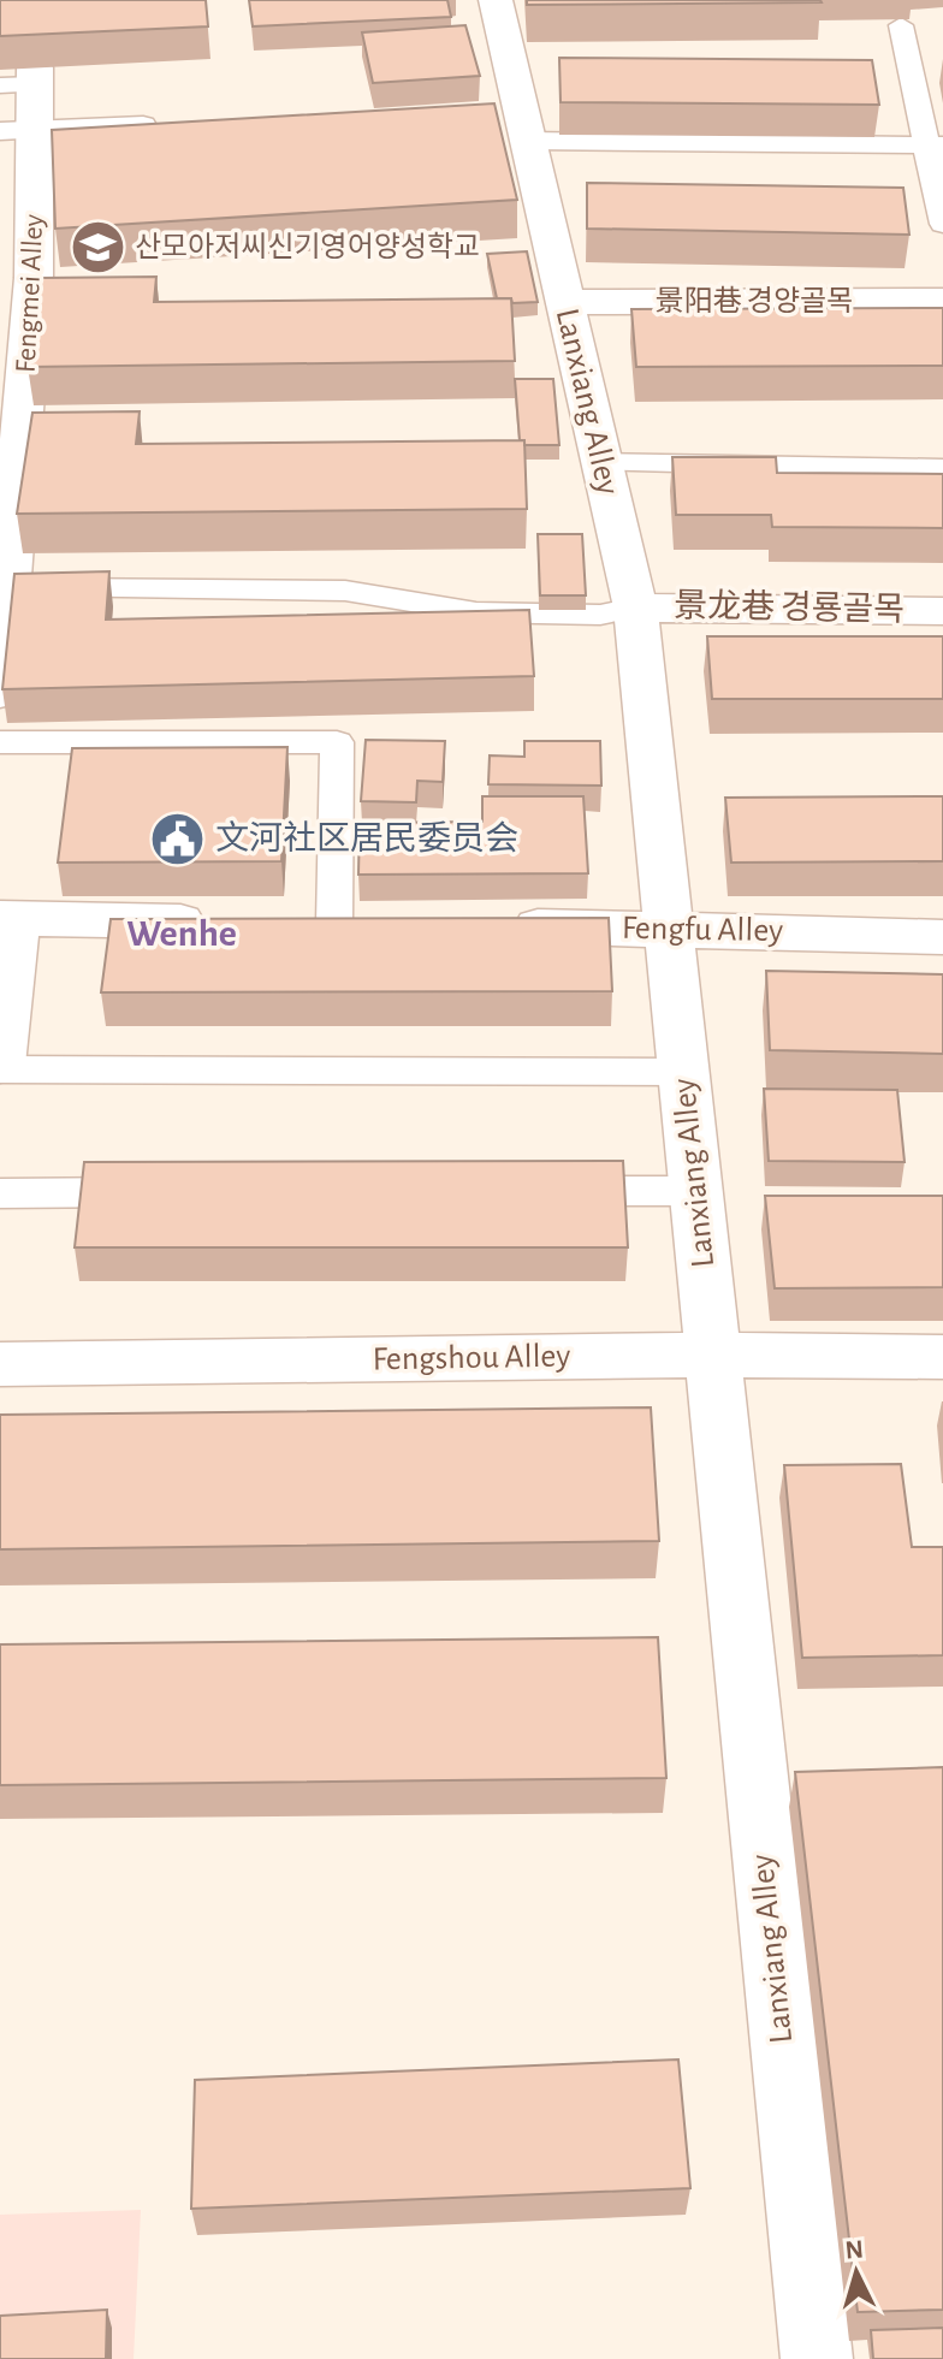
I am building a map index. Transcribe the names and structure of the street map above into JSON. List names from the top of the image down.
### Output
{
  "streets": {
    "street": [
      "Fengmei Alley",
      "景阳巷 경양골목",
      "Lanxiang Alley",
      "景龙巷 경룡골목",
      "Fengfu Alley",
      "Fengshou Alley"
    ]
  },
  "crossings": [
    ["景阳巷 경양골목", "Lanxiang Alley"],
    ["Lanxiang Alley", "景龙巷 경룡골목"],
    ["Lanxiang Alley", "Fengfu Alley"],
    ["Lanxiang Alley", "Fengshou Alley"]
  ],
  "districts": ["Wenhe"],
  "places": {
    "school or university": ["산모아저씨신기영어양성학교"],
    "public building": ["文河社区居民委员会"]
  },
  "north": "top"
}
